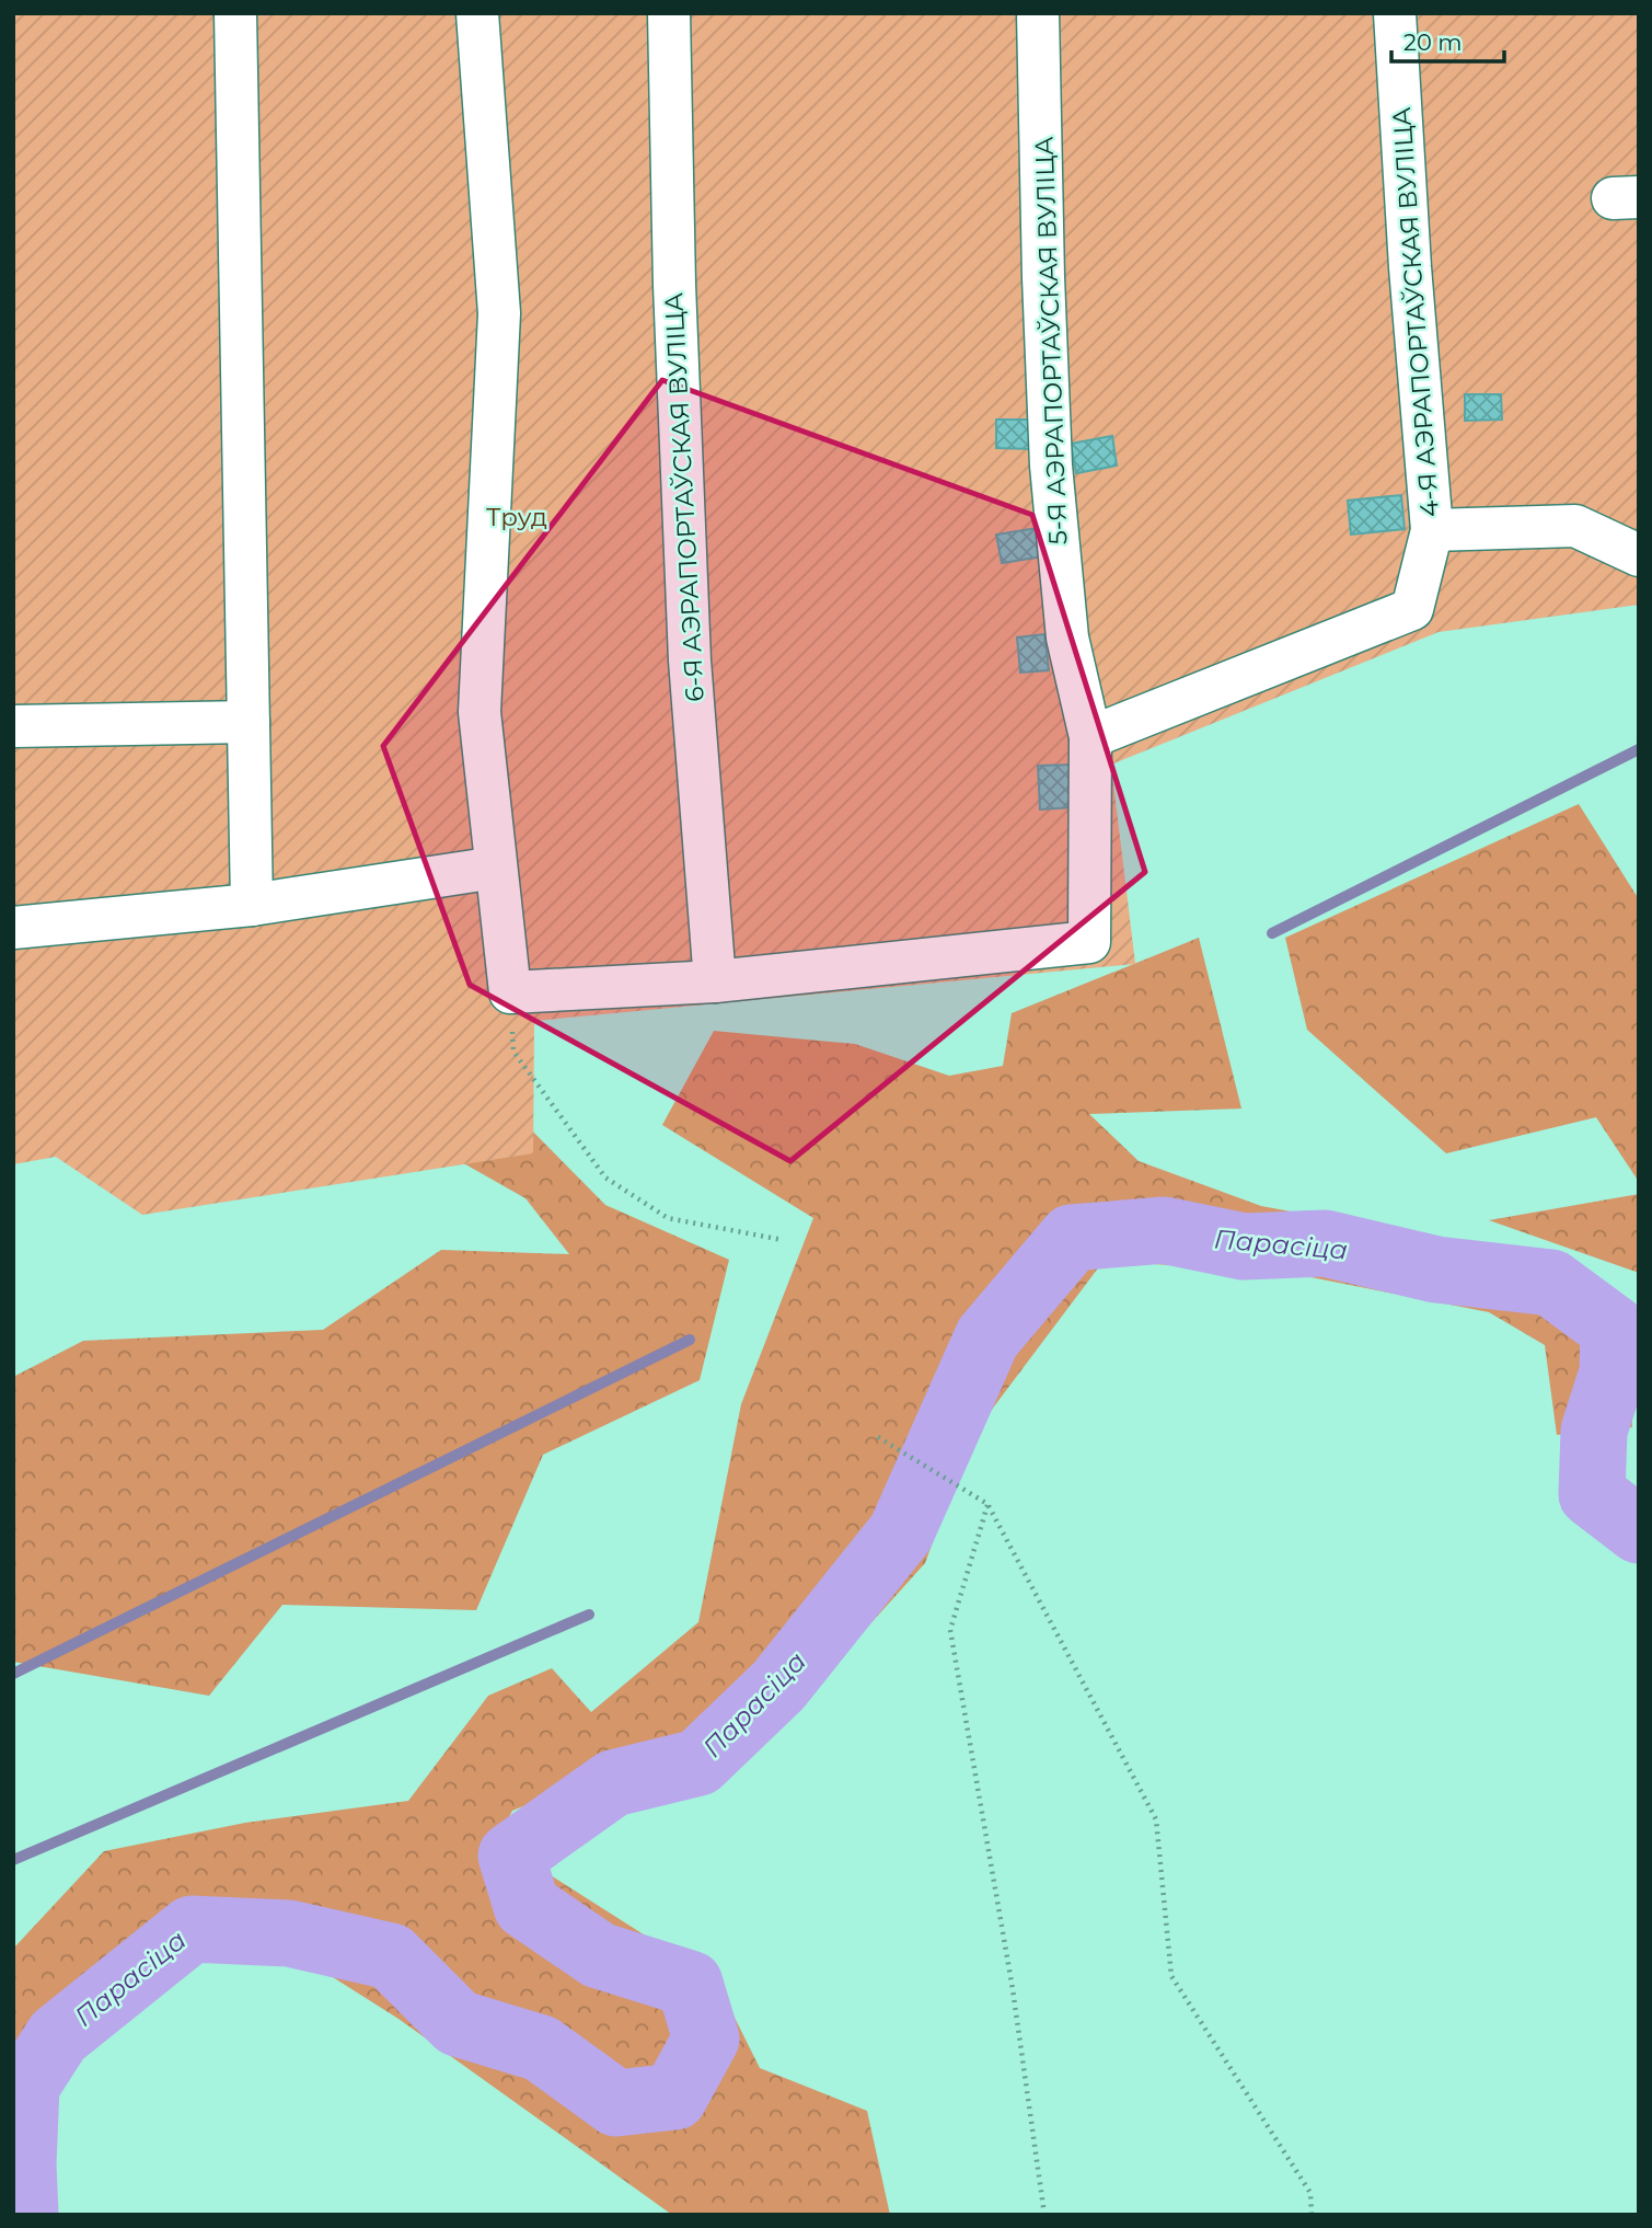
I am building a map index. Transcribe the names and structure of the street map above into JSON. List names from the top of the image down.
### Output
{
  "streets": {
    "lane": ["4-Я АЭРАПОРТАЎСКАЯ ВУЛІЦА", "5-Я АЭРАПОРТАЎСКАЯ ВУЛІЦА", "6-Я АЭРАПОРТАЎСКАЯ ВУЛІЦА"]
  },
  "crossings": [
    ["4-Я АЭРАПОРТАЎСКАЯ ВУЛІЦА", "5-Я АЭРАПОРТАЎСКАЯ ВУЛІЦА"],
    ["5-Я АЭРАПОРТАЎСКАЯ ВУЛІЦА", "6-Я АЭРАПОРТАЎСКАЯ ВУЛІЦА"]
  ],
  "water": ["Парасіца"],
  "parks": ["Труд"],
  "scale_bar": "20 m"
}
